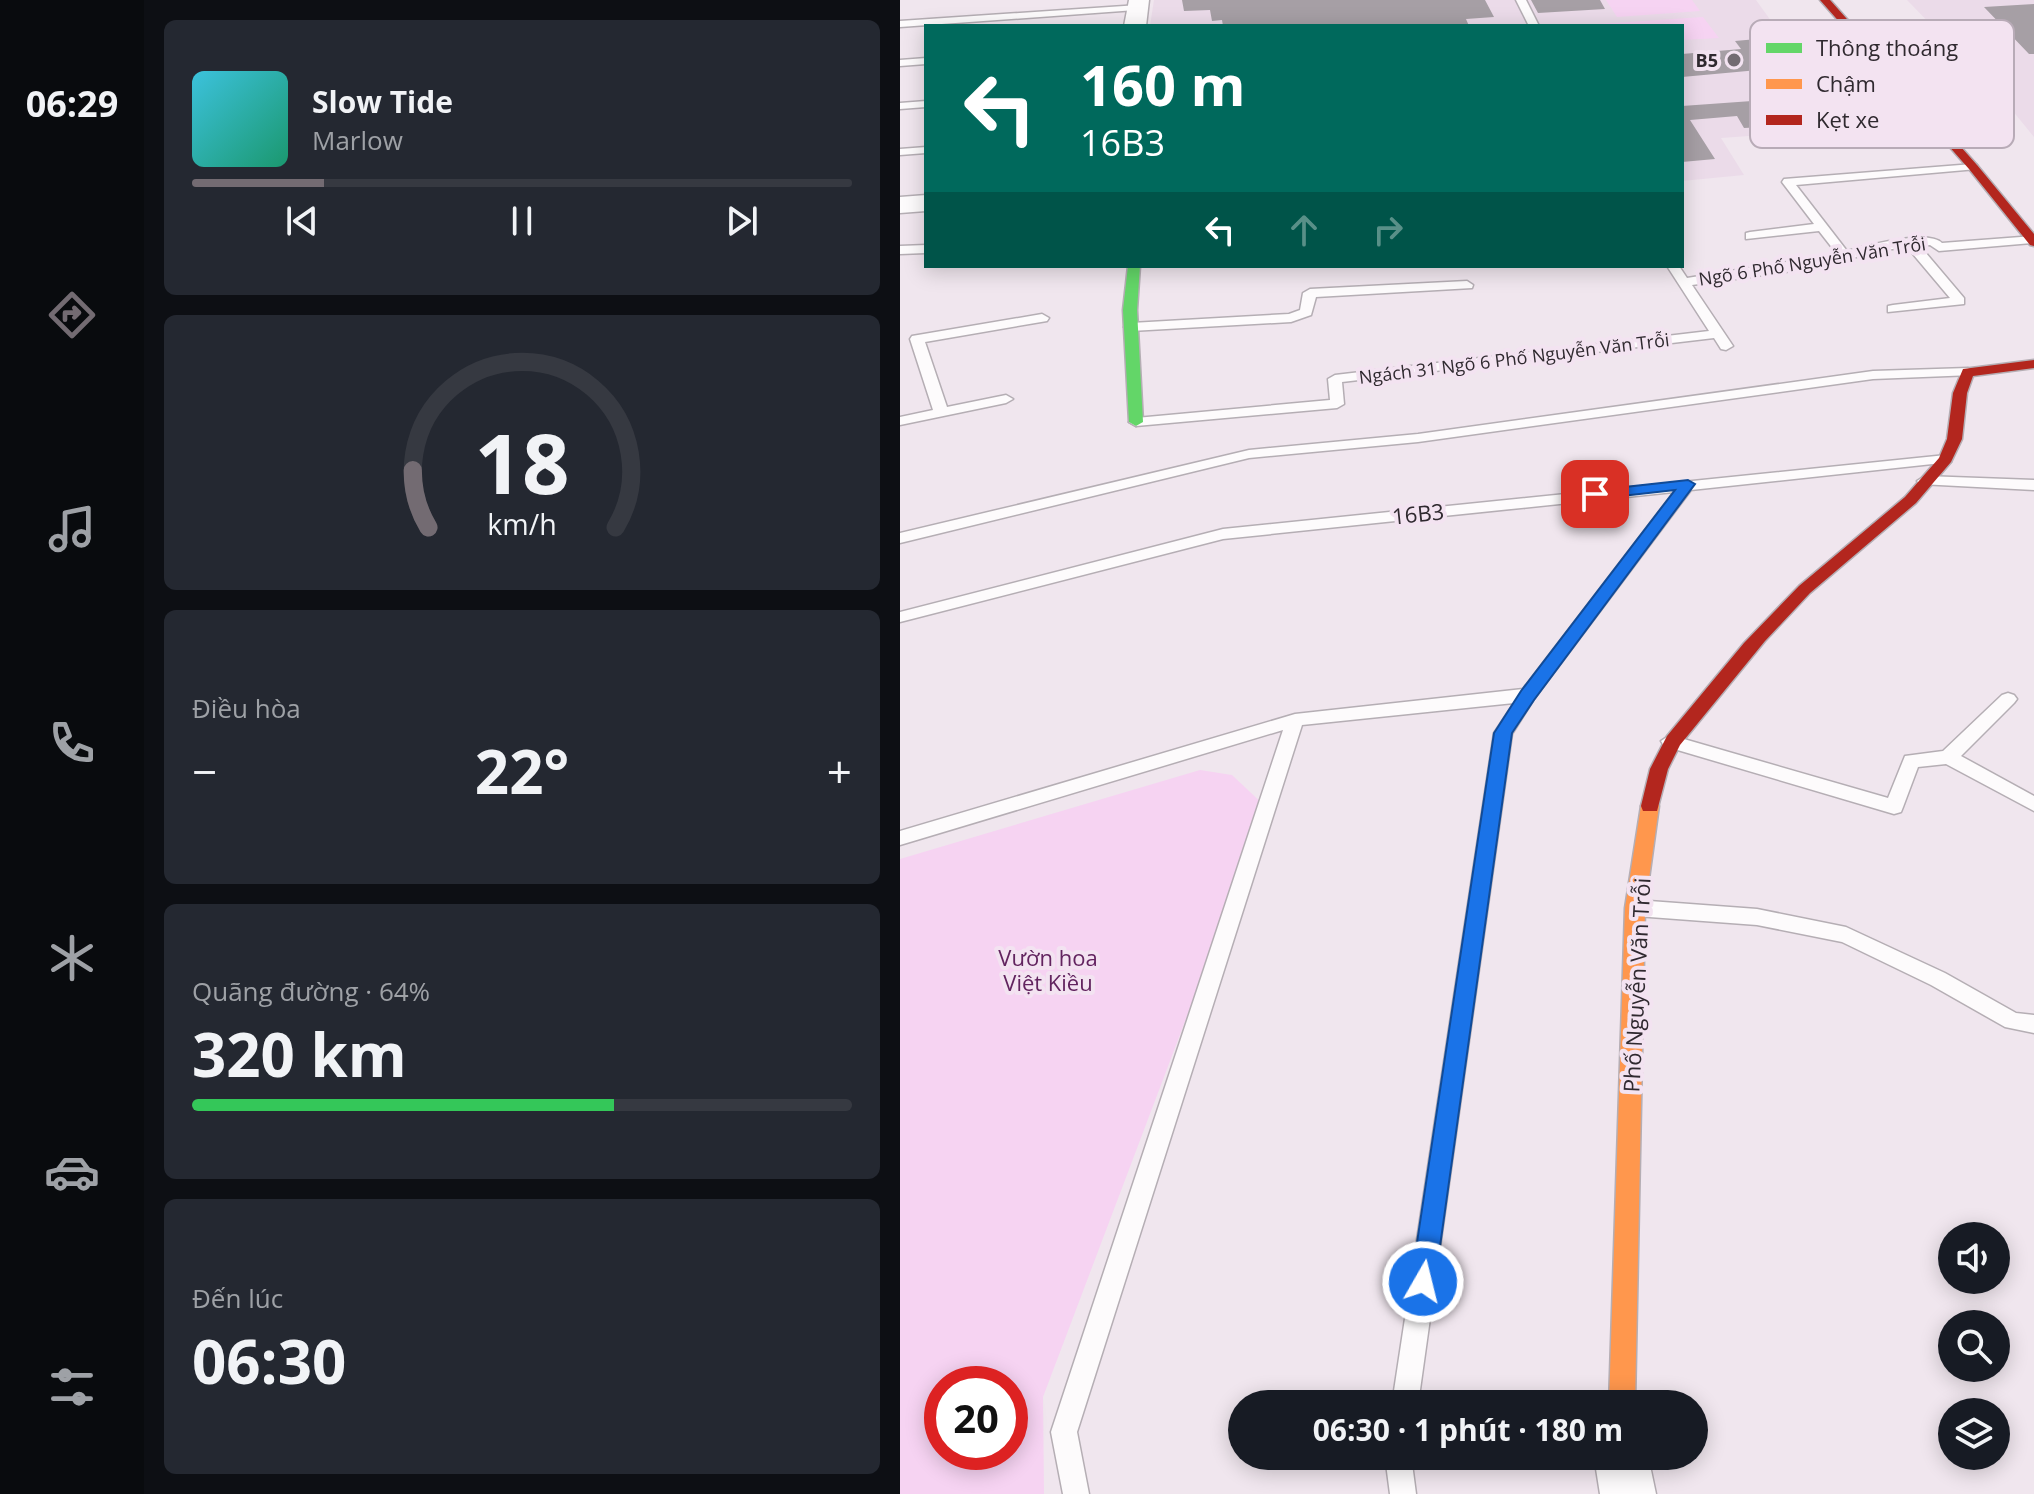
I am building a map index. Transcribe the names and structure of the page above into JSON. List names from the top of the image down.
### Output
{
  "streets": {
    "street": ["Phố Nguyễn Văn Trỗi"],
    "lane": ["Ngõ 6 Phố Nguyễn Văn Trỗi", "Ngách 31 Ngõ 6 Phố Nguyễn Văn Trỗi", "16B3"]
  },
  "crossings": [
    ["Ngõ 6 Phố Nguyễn Văn Trỗi", "Ngách 31 Ngõ 6 Phố Nguyễn Văn Trỗi"],
    ["16B3", "Phố Nguyễn Văn Trỗi"]
  ],
  "parks": ["Vườn hoa Việt Kiều"],
  "places": ["B5"],
  "legend": ["Thông thoáng", "Chậm", "Kẹt xe"],
  "page": {
    "tabs": "06:29",
    "turn": ["160 m", "16B3"],
    "song": ["Slow Tide", "Marlow"],
    "tile": [
      "Điều hòa",
      ["Quãng đường · 64%", "320 km"],
      ["Đến lúc", "06:30"]
    ],
    "heat": ["−", "22°", "+"],
    "limit": "20",
    "trip": "06:30 · 1 phút · 180 m",
    "gauge": ["18", "km/h"]
  }
}
